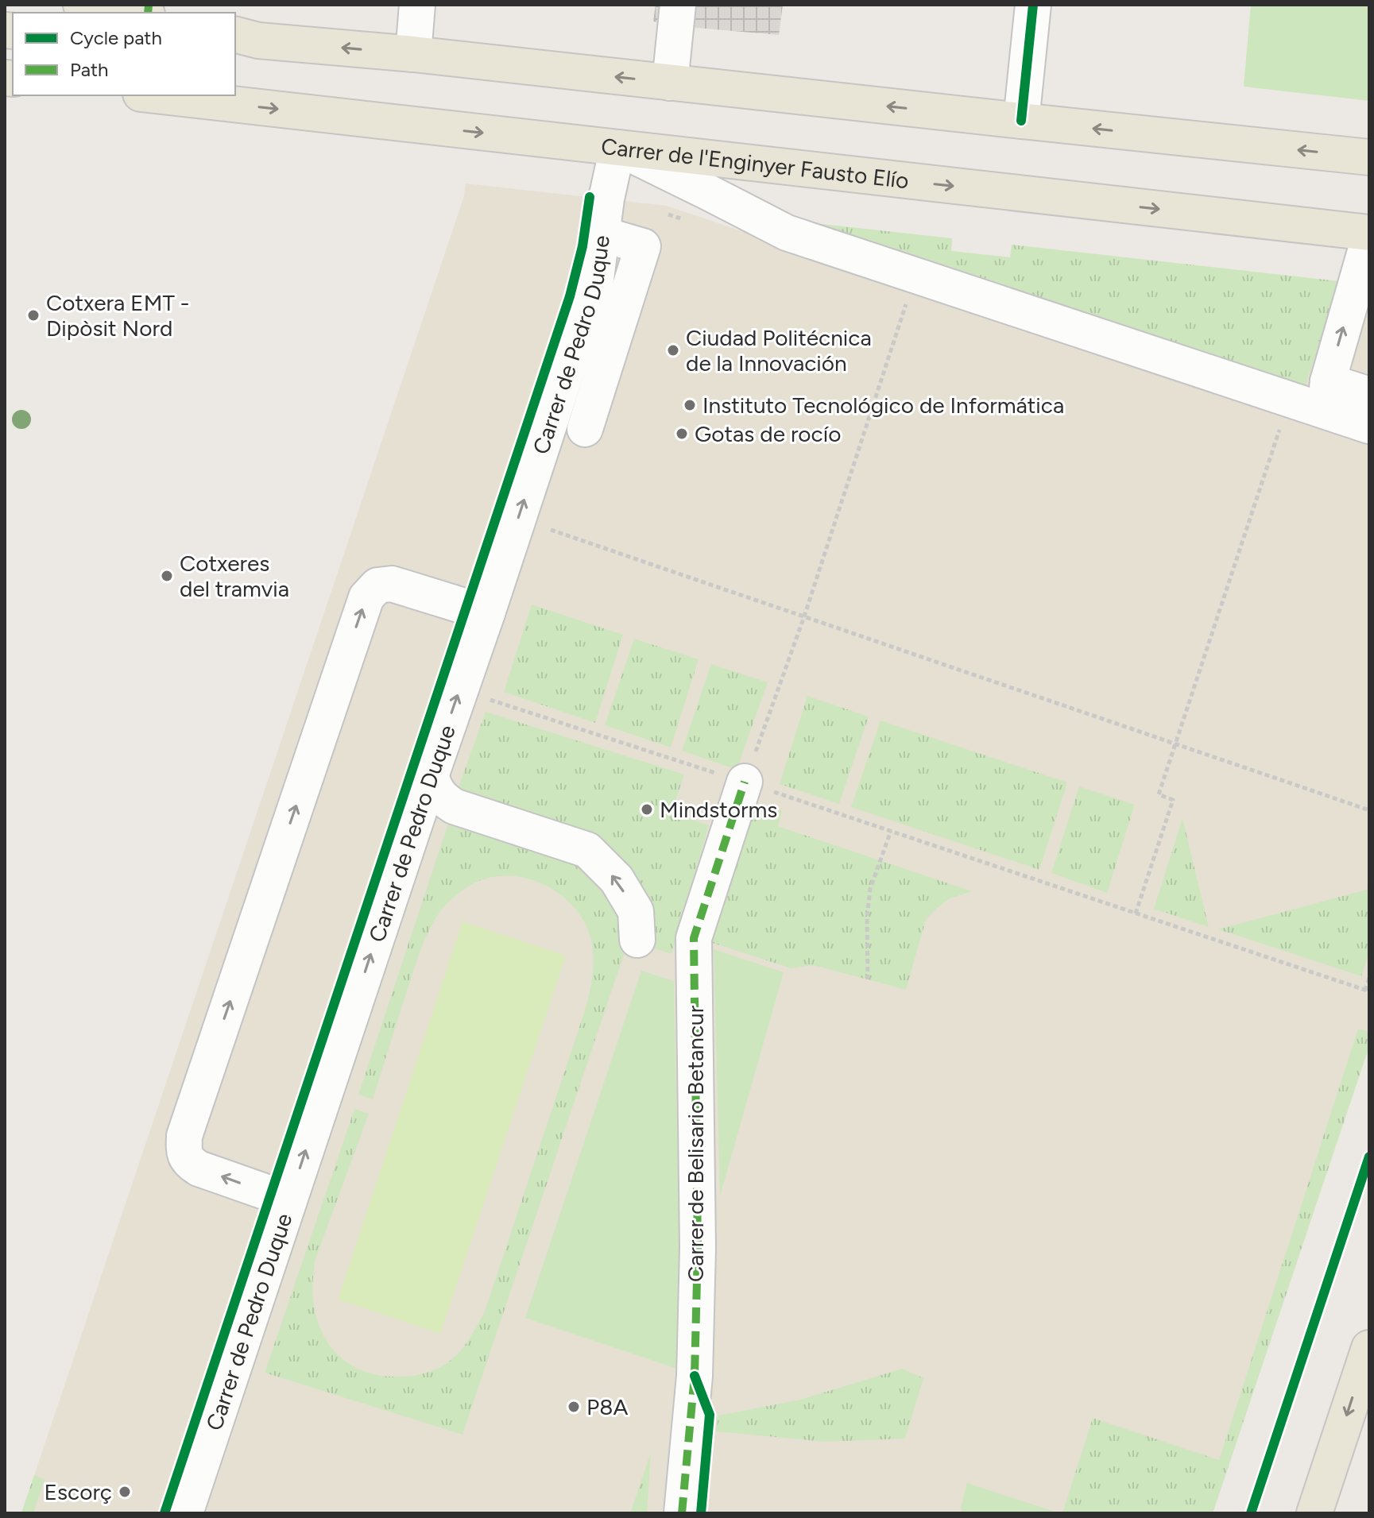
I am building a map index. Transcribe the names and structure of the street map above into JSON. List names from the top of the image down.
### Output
{
  "streets": {
    "main road": ["Carrer de l'Enginyer Fausto Elío"],
    "street": ["Carrer de Pedro Duque", "Carrer de Belisario Betancur"]
  },
  "crossings": [
    ["Carrer de l'Enginyer Fausto Elío", "Carrer de Pedro Duque"]
  ],
  "one_way": ["Carrer de Pedro Duque"],
  "places": [
    "Cotxera EMT - Dipòsit Nord",
    "Ciudad Politécnica de la Innovación",
    "Instituto Tecnológico de Informática",
    "Gotas de rocío",
    "Cotxeres del tramvia",
    "Mindstorms",
    "P8A",
    "Escorç"
  ],
  "legend": ["Cycle path", "Path"]
}
